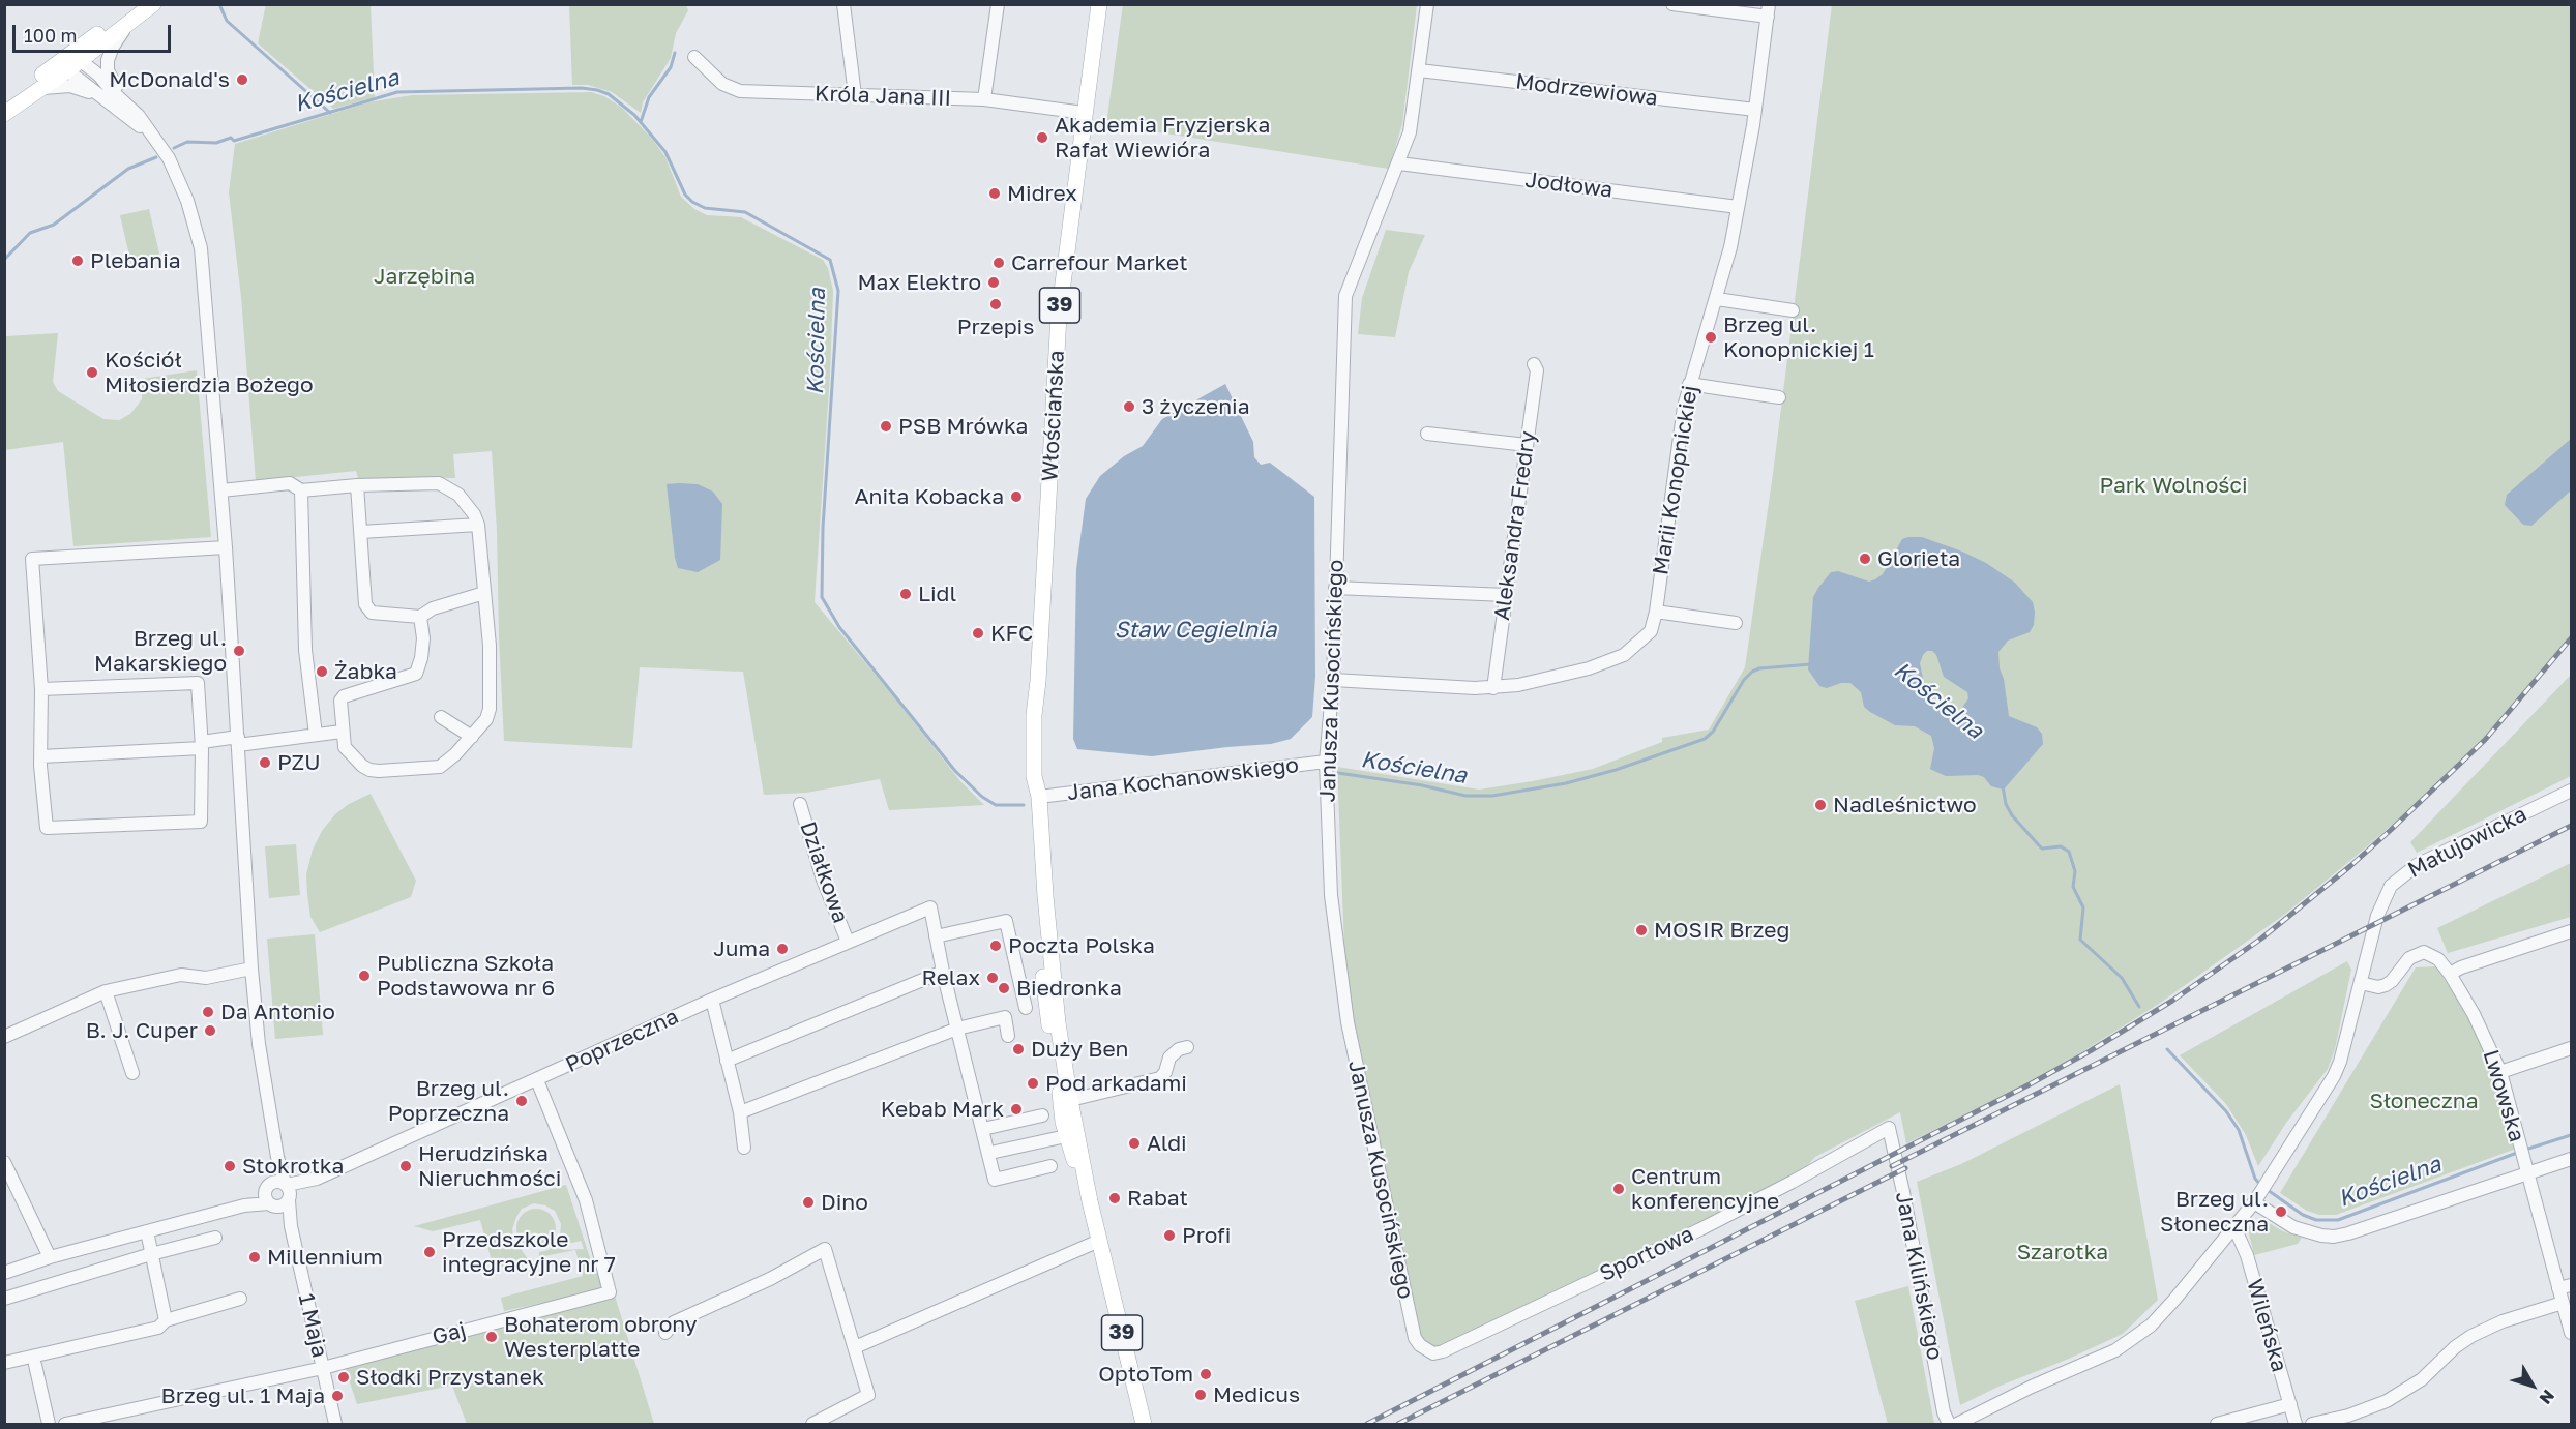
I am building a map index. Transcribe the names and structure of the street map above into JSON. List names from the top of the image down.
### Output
{
  "streets": {
    "main road": ["39", "Włościańska"],
    "street": [
      "Modrzewiowa",
      "Króla Jana III",
      "Jodłowa",
      "Marii Konopnickiej",
      "Aleksandra Fredry",
      "Janusza Kusocińskiego",
      "Jana Kochanowskiego",
      "Małujowicka",
      "Działkowa",
      "Poprzeczna",
      "Lwowska",
      "Sportowa",
      "Jana Kilińskiego",
      "1 Maja",
      "Wileńska",
      "Gaj"
    ]
  },
  "crossings": [
    ["Modrzewiowa", "Marii Konopnickiej"],
    ["Modrzewiowa", "Janusza Kusocińskiego"],
    ["Króla Jana III", "Włościańska"],
    ["Jodłowa", "Marii Konopnickiej"],
    ["Jodłowa", "Janusza Kusocińskiego"],
    ["39", "Włościańska"],
    ["Włościańska", "Jana Kochanowskiego"],
    ["Marii Konopnickiej", "Aleksandra Fredry"],
    ["Marii Konopnickiej", "Janusza Kusocińskiego"],
    ["Janusza Kusocińskiego", "Jana Kochanowskiego"],
    ["Janusza Kusocińskiego", "Sportowa"],
    ["Małujowicka", "Lwowska"],
    ["Małujowicka", "Wileńska"],
    ["Działkowa", "Poprzeczna"],
    ["Poprzeczna", "1 Maja"],
    ["Poprzeczna", "Gaj"],
    ["Sportowa", "Jana Kilińskiego"],
    ["1 Maja", "Gaj"]
  ],
  "water": ["Kościelna", "Staw Cegielnia"],
  "parks": [
    "Jarzębina",
    "Park Wolności",
    "Słoneczna",
    "Szarotka"
  ],
  "places": [
    "McDonald's",
    "Akademia Fryzjerska Rafał Wiewióra",
    "Midrex",
    "Plebania",
    "Carrefour Market",
    "Max Elektro",
    "Przepis",
    "Brzeg ul. Konopnickiej 1",
    "Kościół Miłosierdzia Bożego",
    "3 życzenia",
    "PSB Mrówka",
    "Anita Kobacka",
    "Glorieta",
    "Lidl",
    "KFC",
    "Brzeg ul. Makarskiego",
    "Żabka",
    "PZU",
    "Nadleśnictwo",
    "MOSIR Brzeg",
    "Poczta Polska",
    "Juma",
    "Publiczna Szkoła Podstawowa nr 6",
    "Relax",
    "Biedronka",
    "Da Antonio",
    "B. J. Cuper",
    "Duży Ben",
    "Pod arkadami",
    "Brzeg ul. Poprzeczna",
    "Kebab Mark",
    "Aldi",
    "Stokrotka",
    "Herudzińska Nieruchmości",
    "Centrum konferencyjne",
    "Rabat",
    "Dino",
    "Brzeg ul. Słoneczna",
    "Profi",
    "Przedszkole integracyjne nr 7",
    "Millennium",
    "Bohaterom obrony Westerplatte",
    "OptoTom",
    "Słodki Przystanek",
    "Medicus",
    "Brzeg ul. 1 Maja"
  ],
  "scale_bar": "100 m",
  "north": "bottom right"
}
